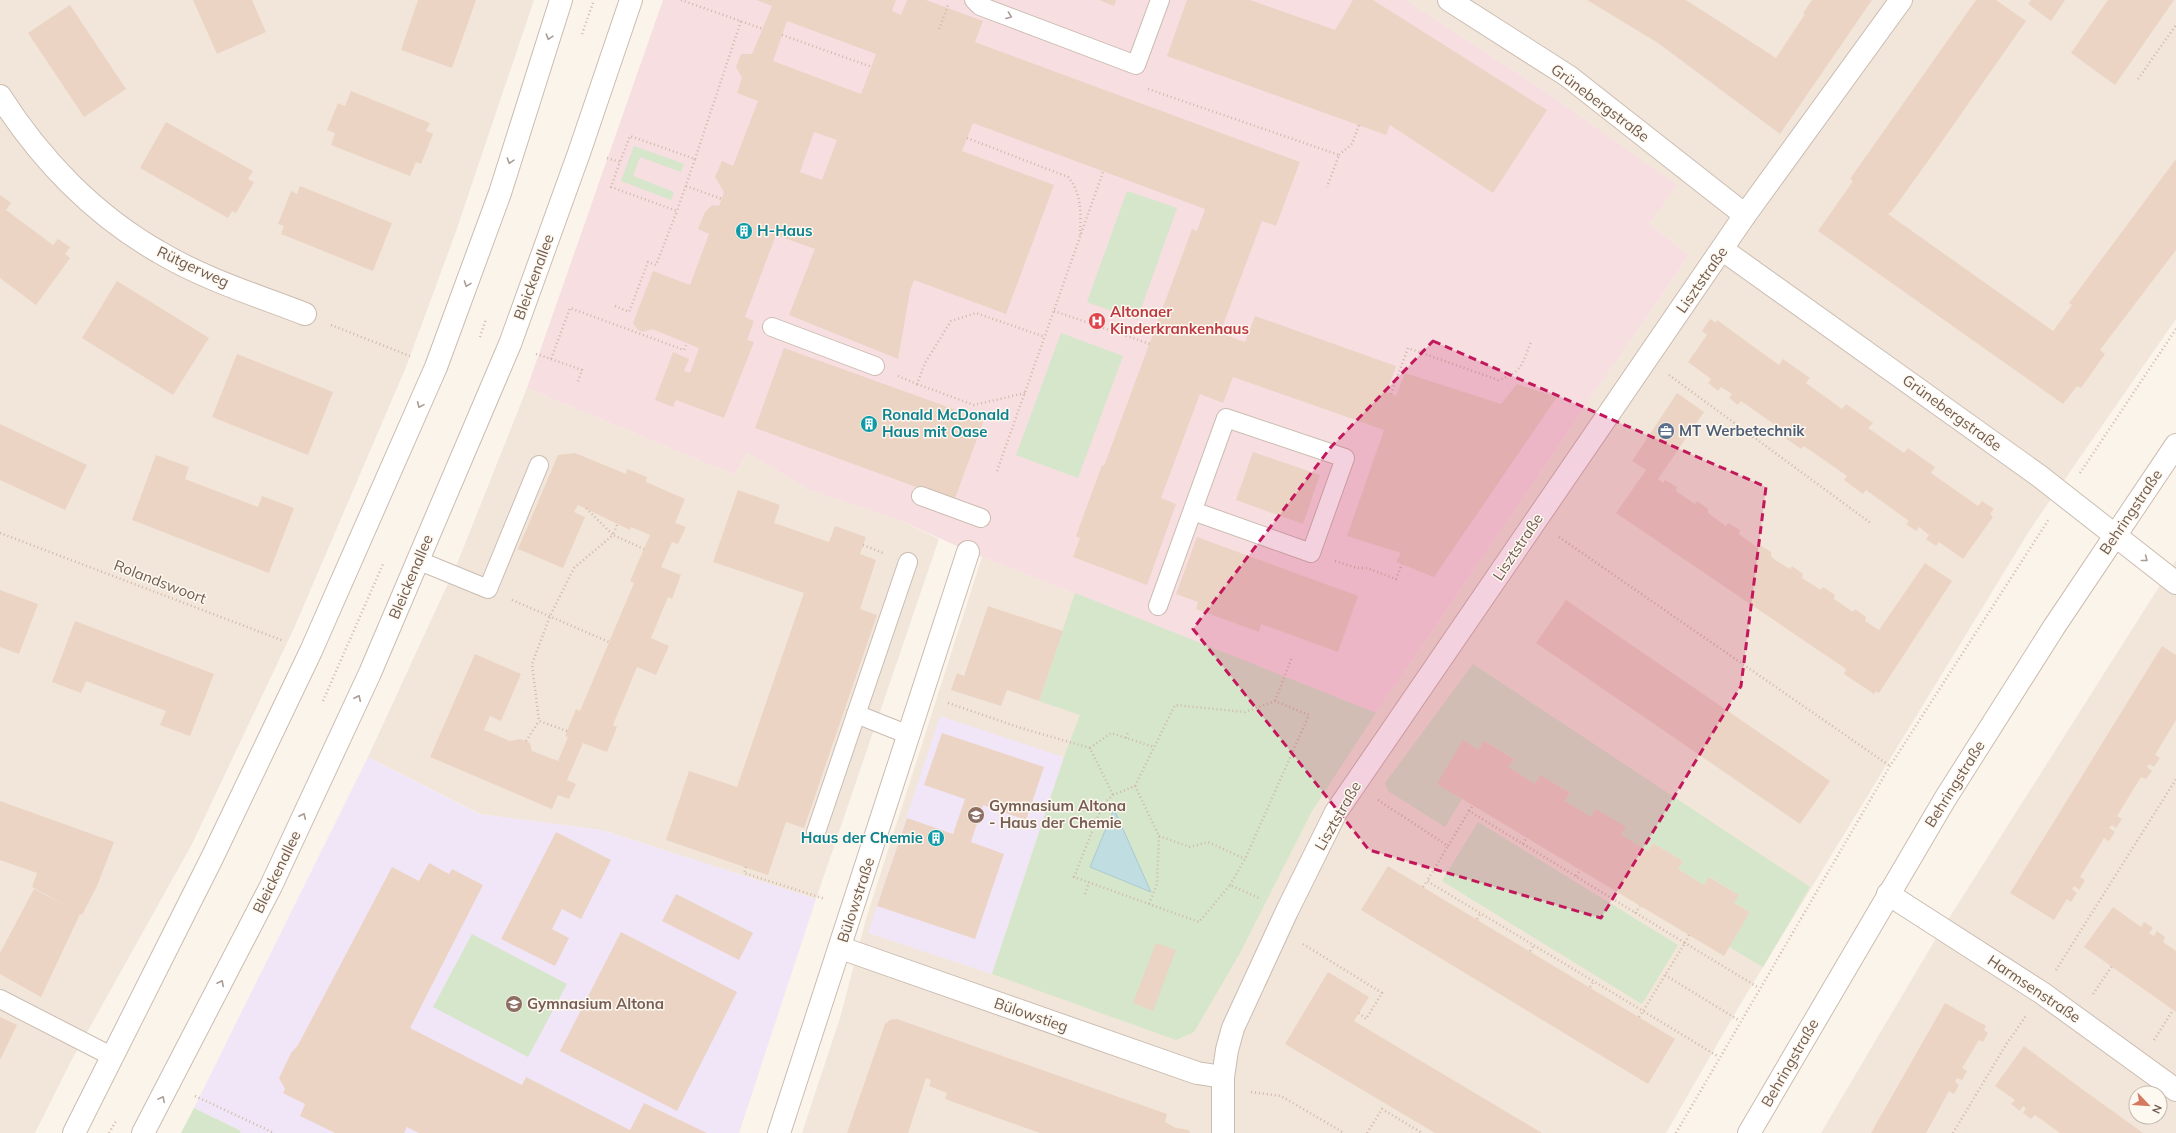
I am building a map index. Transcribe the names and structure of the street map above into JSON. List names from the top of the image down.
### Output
{
  "streets": {
    "street": [
      "Grünebergstraße",
      "Rütgerweg",
      "Bleickenallee",
      "Lisztstraße",
      "Behringstraße",
      "Bülowstraße",
      "Harmsenstraße",
      "Bülowstieg"
    ],
    "path": ["Rolandswoort"]
  },
  "crossings": [
    ["Grünebergstraße", "Lisztstraße"],
    ["Grünebergstraße", "Behringstraße"],
    ["Lisztstraße", "Bülowstieg"],
    ["Behringstraße", "Harmsenstraße"],
    ["Bülowstraße", "Bülowstieg"]
  ],
  "places": {
    "building": ["H-Haus", "Ronald McDonald Haus mit Oase", "Haus der Chemie"],
    "hospital": ["Altonaer Kinderkrankenhaus"],
    "office": ["MT Werbetechnik"],
    "school or university": ["Gymnasium Altona - Haus der Chemie", "Gymnasium Altona"]
  },
  "north": "bottom right"
}
